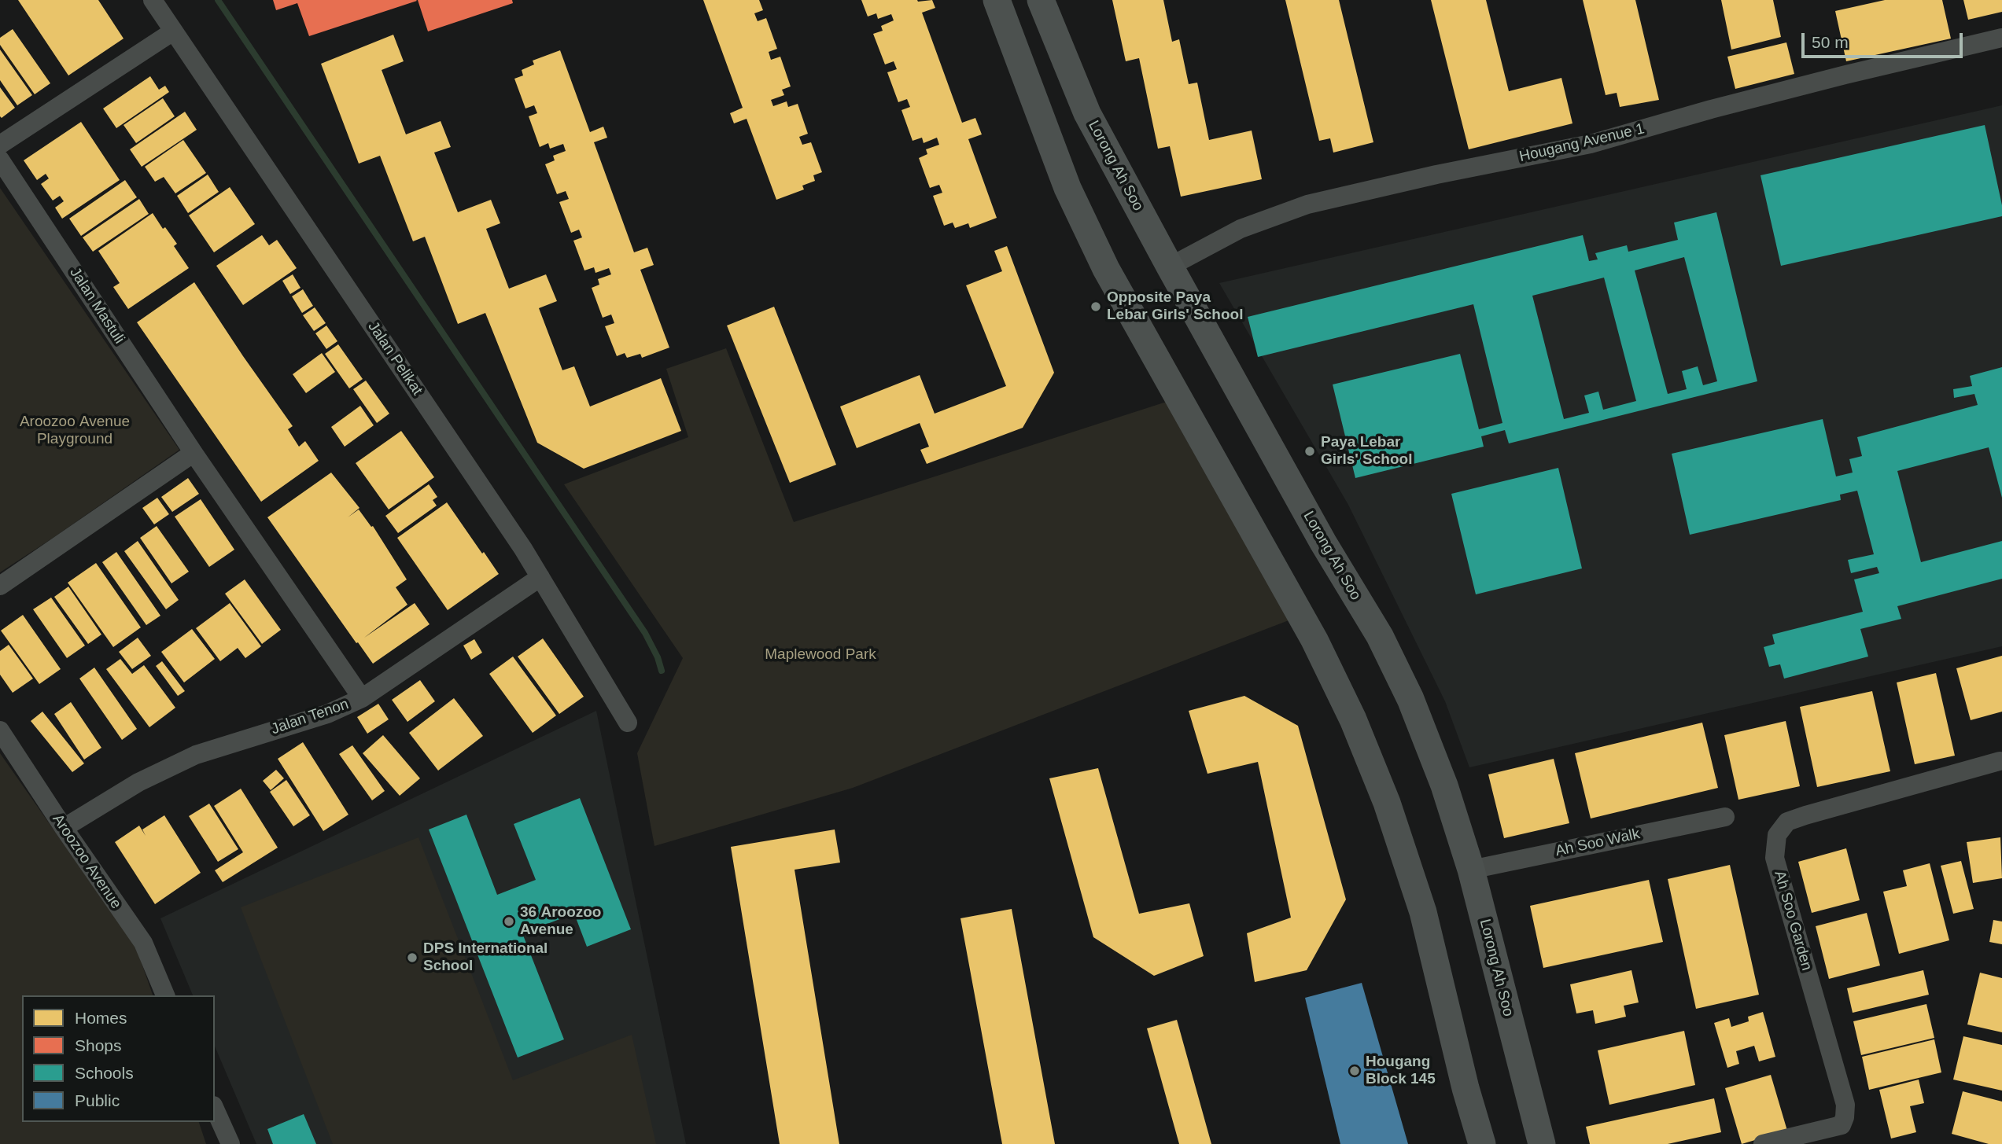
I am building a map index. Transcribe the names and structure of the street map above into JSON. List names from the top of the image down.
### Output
{
  "streets": {
    "main road": ["Lorong Ah Soo"],
    "street": [
      "Hougang Avenue 1",
      "Jalan Mastuli",
      "Jalan Pelikat",
      "Jalan Tenon",
      "Ah Soo Walk",
      "Aroozoo Avenue",
      "Ah Soo Garden"
    ]
  },
  "crossings": [
    ["Hougang Avenue 1", "Lorong Ah Soo"],
    ["Lorong Ah Soo", "Ah Soo Walk"],
    ["Jalan Mastuli", "Jalan Tenon"],
    ["Jalan Pelikat", "Jalan Tenon"],
    ["Jalan Tenon", "Aroozoo Avenue"]
  ],
  "parks": ["Aroozoo Avenue Playground", "Maplewood Park"],
  "places": [
    "Opposite Paya Lebar Girls' School",
    "Paya Lebar Girls' School",
    "36 Aroozoo Avenue",
    "DPS International School",
    "Hougang Block 145"
  ],
  "legend": [
    "Homes",
    "Shops",
    "Schools",
    "Public"
  ],
  "scale_bar": "50 m"
}
